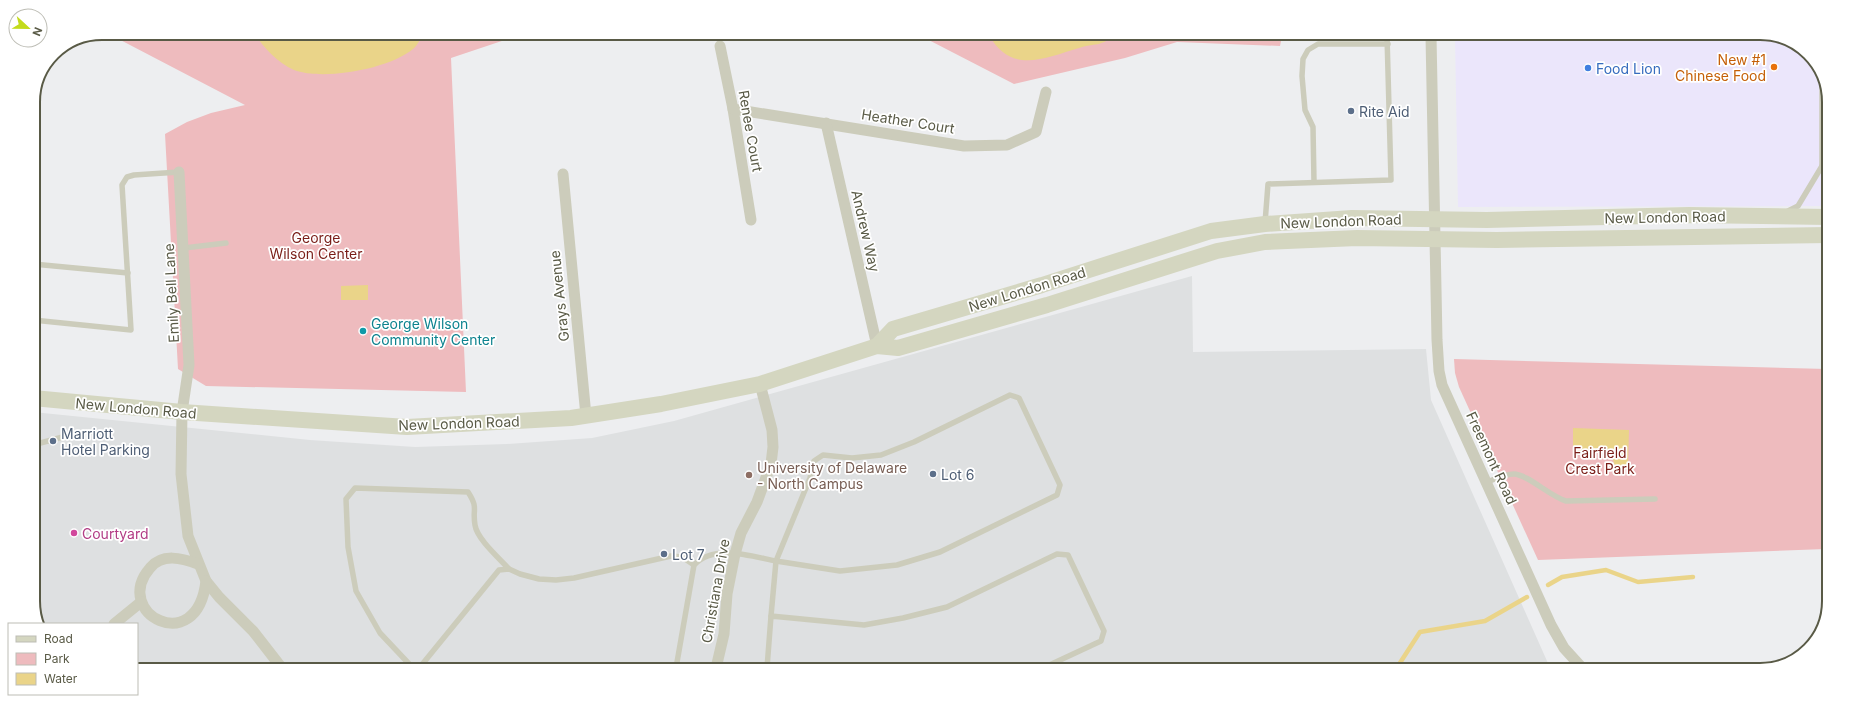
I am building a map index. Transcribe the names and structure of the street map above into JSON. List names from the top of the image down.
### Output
{
  "streets": {
    "main road": ["New London Road"],
    "street": [
      "Heather Court",
      "Renee Court",
      "Andrew Way",
      "Emily Bell Lane",
      "Grays Avenue",
      "Freemont Road",
      "Christiana Drive"
    ]
  },
  "crossings": [
    ["Heather Court", "Renee Court"],
    ["Heather Court", "Andrew Way"],
    ["New London Road", "Andrew Way"],
    ["New London Road", "Emily Bell Lane"],
    ["New London Road", "Grays Avenue"],
    ["New London Road", "Freemont Road"],
    ["New London Road", "Christiana Drive"]
  ],
  "parks": ["George Wilson Center", "Fairfield Crest Park"],
  "places": [
    "New #1 Chinese Food",
    "Food Lion",
    "Rite Aid",
    "George Wilson Community Center",
    "Marriott Hotel Parking",
    "Lot 6",
    "University of Delaware - North Campus",
    "Courtyard",
    "Lot 7"
  ],
  "legend": ["Road", "Park", "Water"],
  "north": "right"
}
